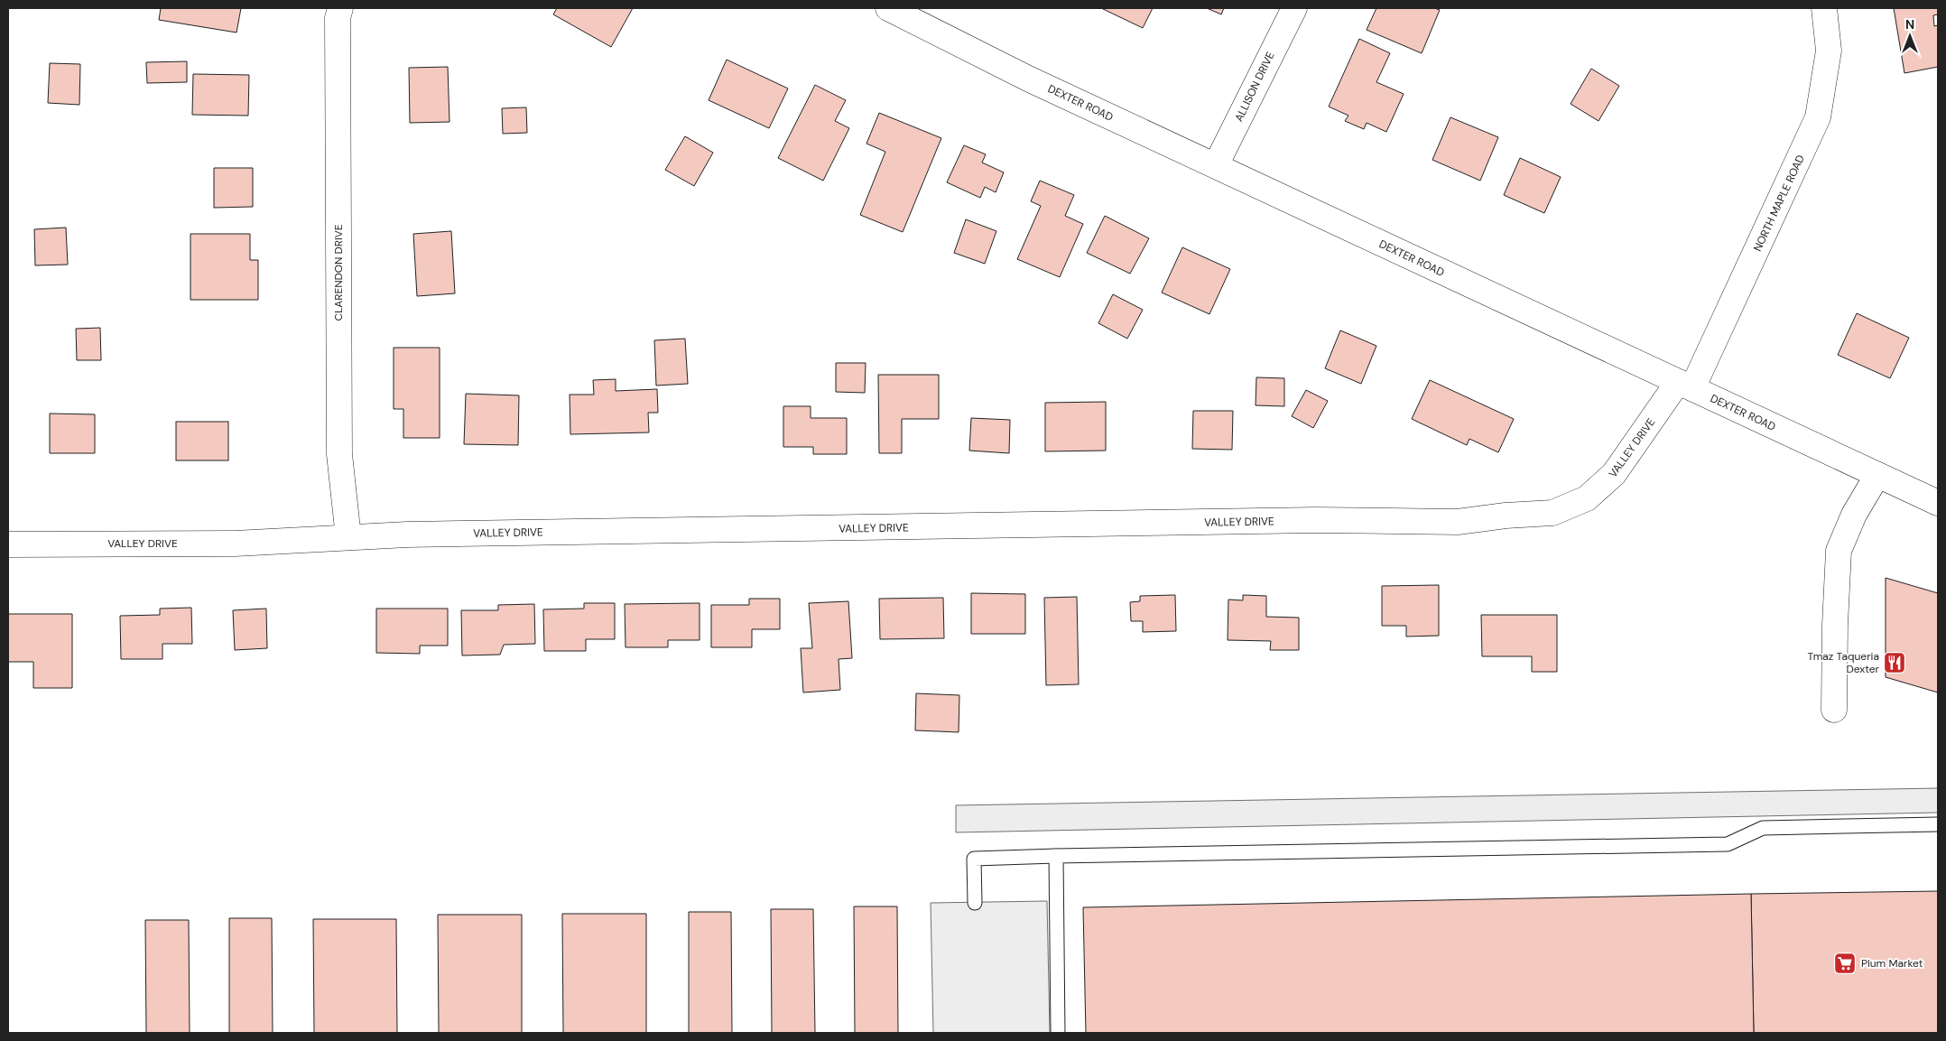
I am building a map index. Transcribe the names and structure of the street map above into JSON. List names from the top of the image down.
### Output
{
  "streets": {
    "street": [
      "ALLISON DRIVE",
      "DEXTER ROAD",
      "NORTH MAPLE ROAD",
      "CLARENDON DRIVE",
      "VALLEY DRIVE"
    ]
  },
  "crossings": [
    ["ALLISON DRIVE", "DEXTER ROAD"],
    ["DEXTER ROAD", "NORTH MAPLE ROAD"],
    ["DEXTER ROAD", "VALLEY DRIVE"],
    ["NORTH MAPLE ROAD", "VALLEY DRIVE"],
    ["CLARENDON DRIVE", "VALLEY DRIVE"]
  ],
  "places": {
    "restaurant": ["Tmaz Taqueria Dexter"],
    "supermarket": ["Plum Market"]
  },
  "north": "top"
}
